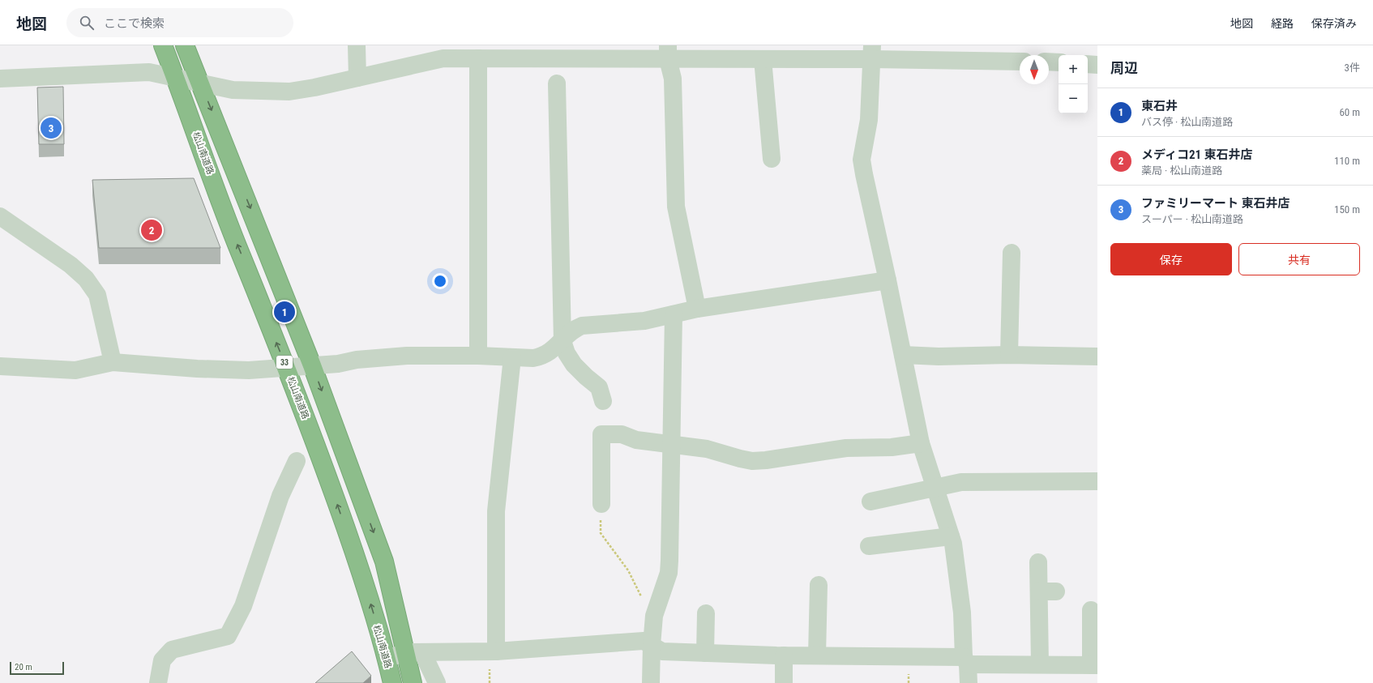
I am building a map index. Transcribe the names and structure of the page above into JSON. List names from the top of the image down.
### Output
{
  "streets": {
    "highway": ["松山南道路", "33"]
  },
  "scale_bar": "20 m",
  "north": "bottom",
  "page": {
    "header": "地図",
    "search": "ここで検索",
    "nav": ["地図", "経路", "保存済み"],
    "heading": ["周辺", "3件"],
    "map_buttons": ["+", "−"],
    "list": [
      {
        "mark": "1",
        "name": "東石井",
        "note": "バス停 · 松山南道路",
        "value": "60 m"
      },
      {
        "mark": "2",
        "name": "メディコ21 東石井店",
        "note": "薬局 · 松山南道路",
        "value": "110 m"
      },
      {
        "mark": "3",
        "name": "ファミリーマート 東石井店",
        "note": "スーパー · 松山南道路",
        "value": "150 m"
      }
    ],
    "pins": ["3", "2", "1"],
    "buttons": ["保存", "共有"],
    "scale": "20 m"
  }
}
